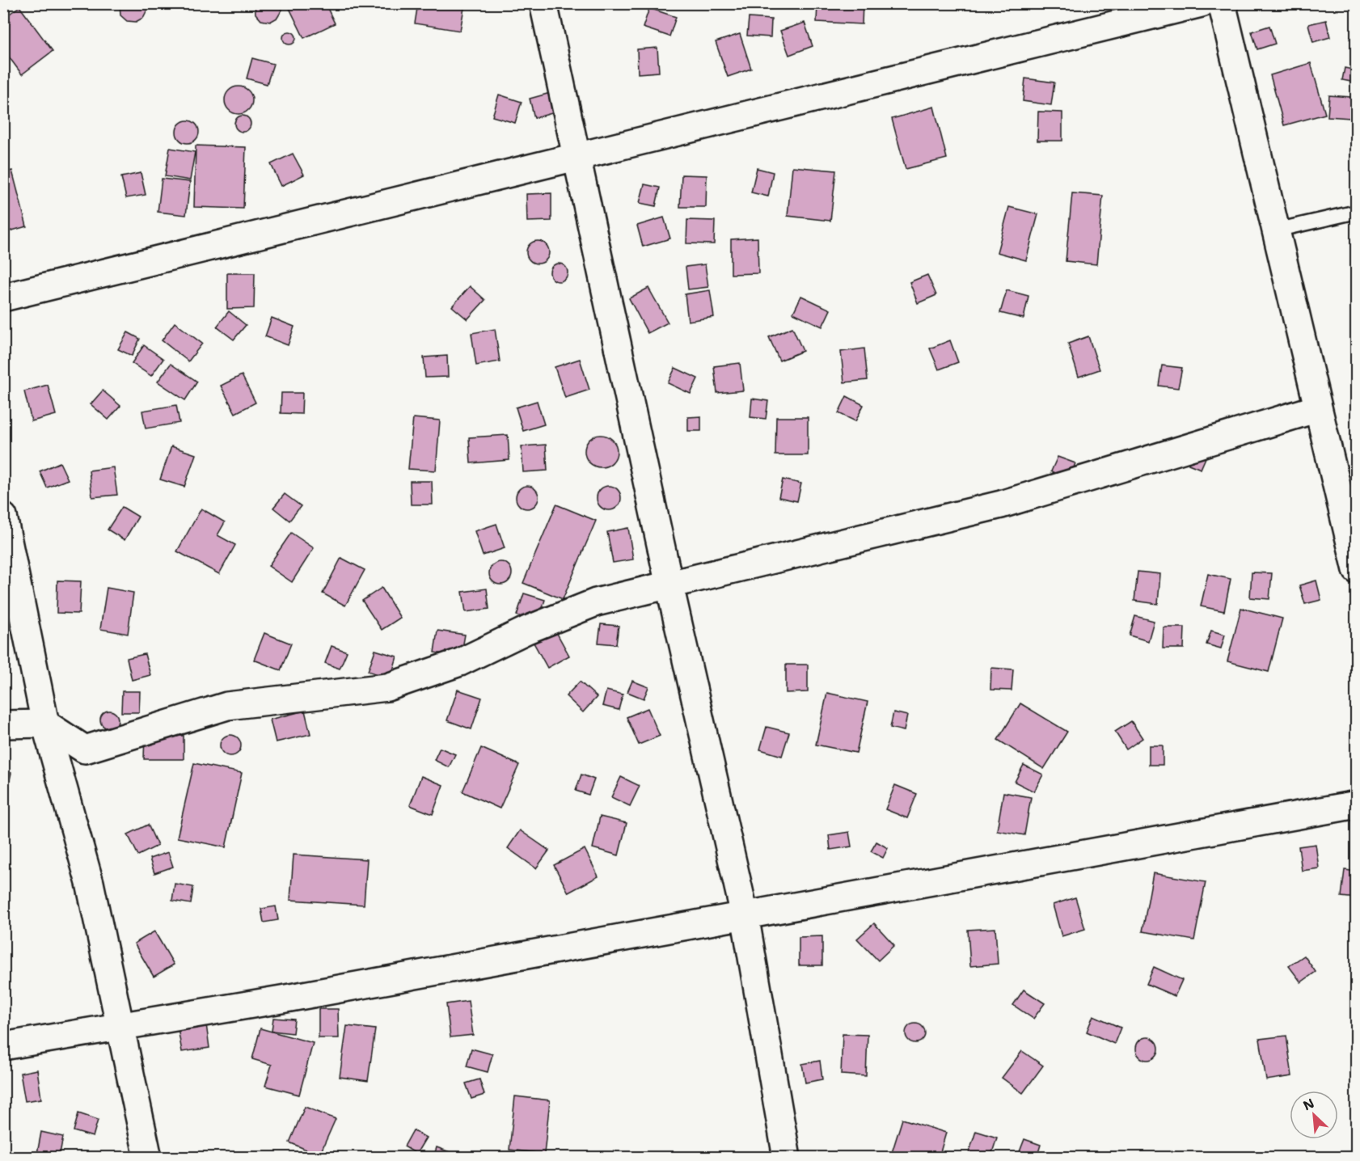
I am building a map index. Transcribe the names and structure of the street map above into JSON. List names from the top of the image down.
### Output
{
  "north": "top left"
}
